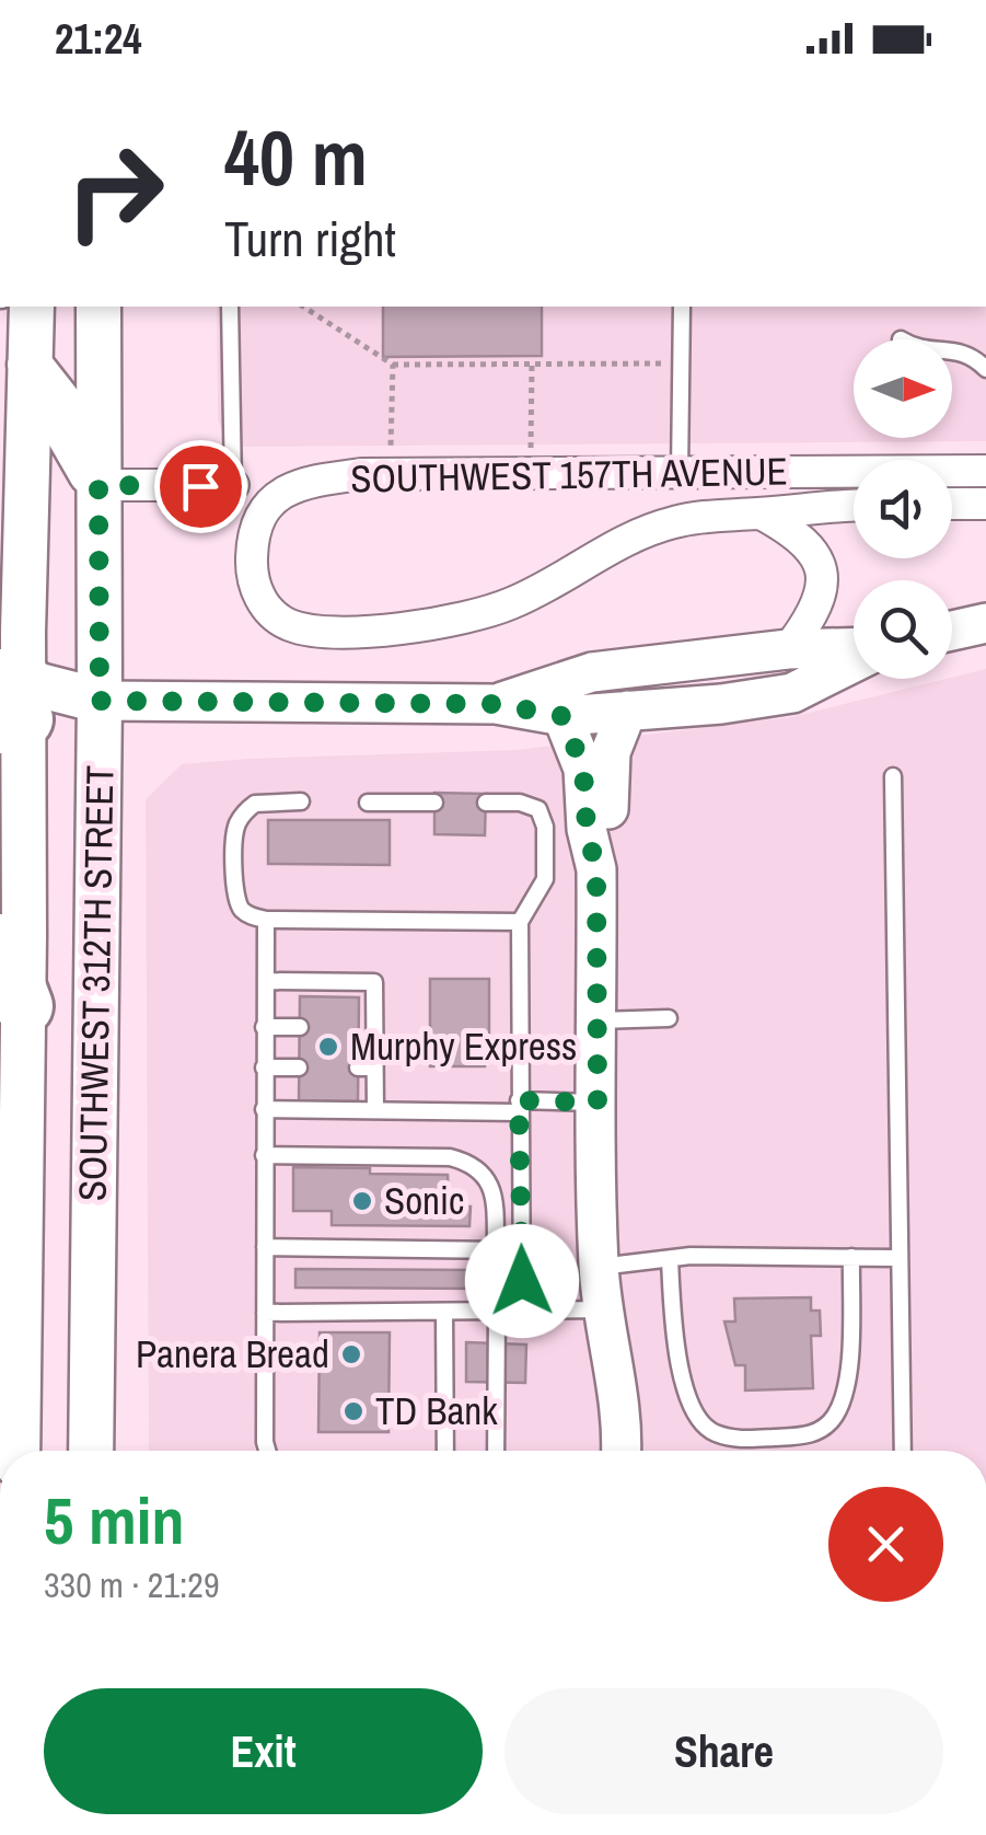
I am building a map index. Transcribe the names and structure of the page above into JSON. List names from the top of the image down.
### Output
{
  "streets": {
    "main road": ["SOUTHWEST 312TH STREET"],
    "street": ["SOUTHWEST 157TH AVENUE"]
  },
  "places": [
    "Murphy Express",
    "Sonic",
    "Panera Bread",
    "TD Bank"
  ],
  "north": "right",
  "page": {
    "status": "21:24",
    "turn": ["40 m", "Turn right"],
    "heading": ["5 min", "330 m · 21:29"],
    "buttons": ["Exit", "Share"]
  }
}
